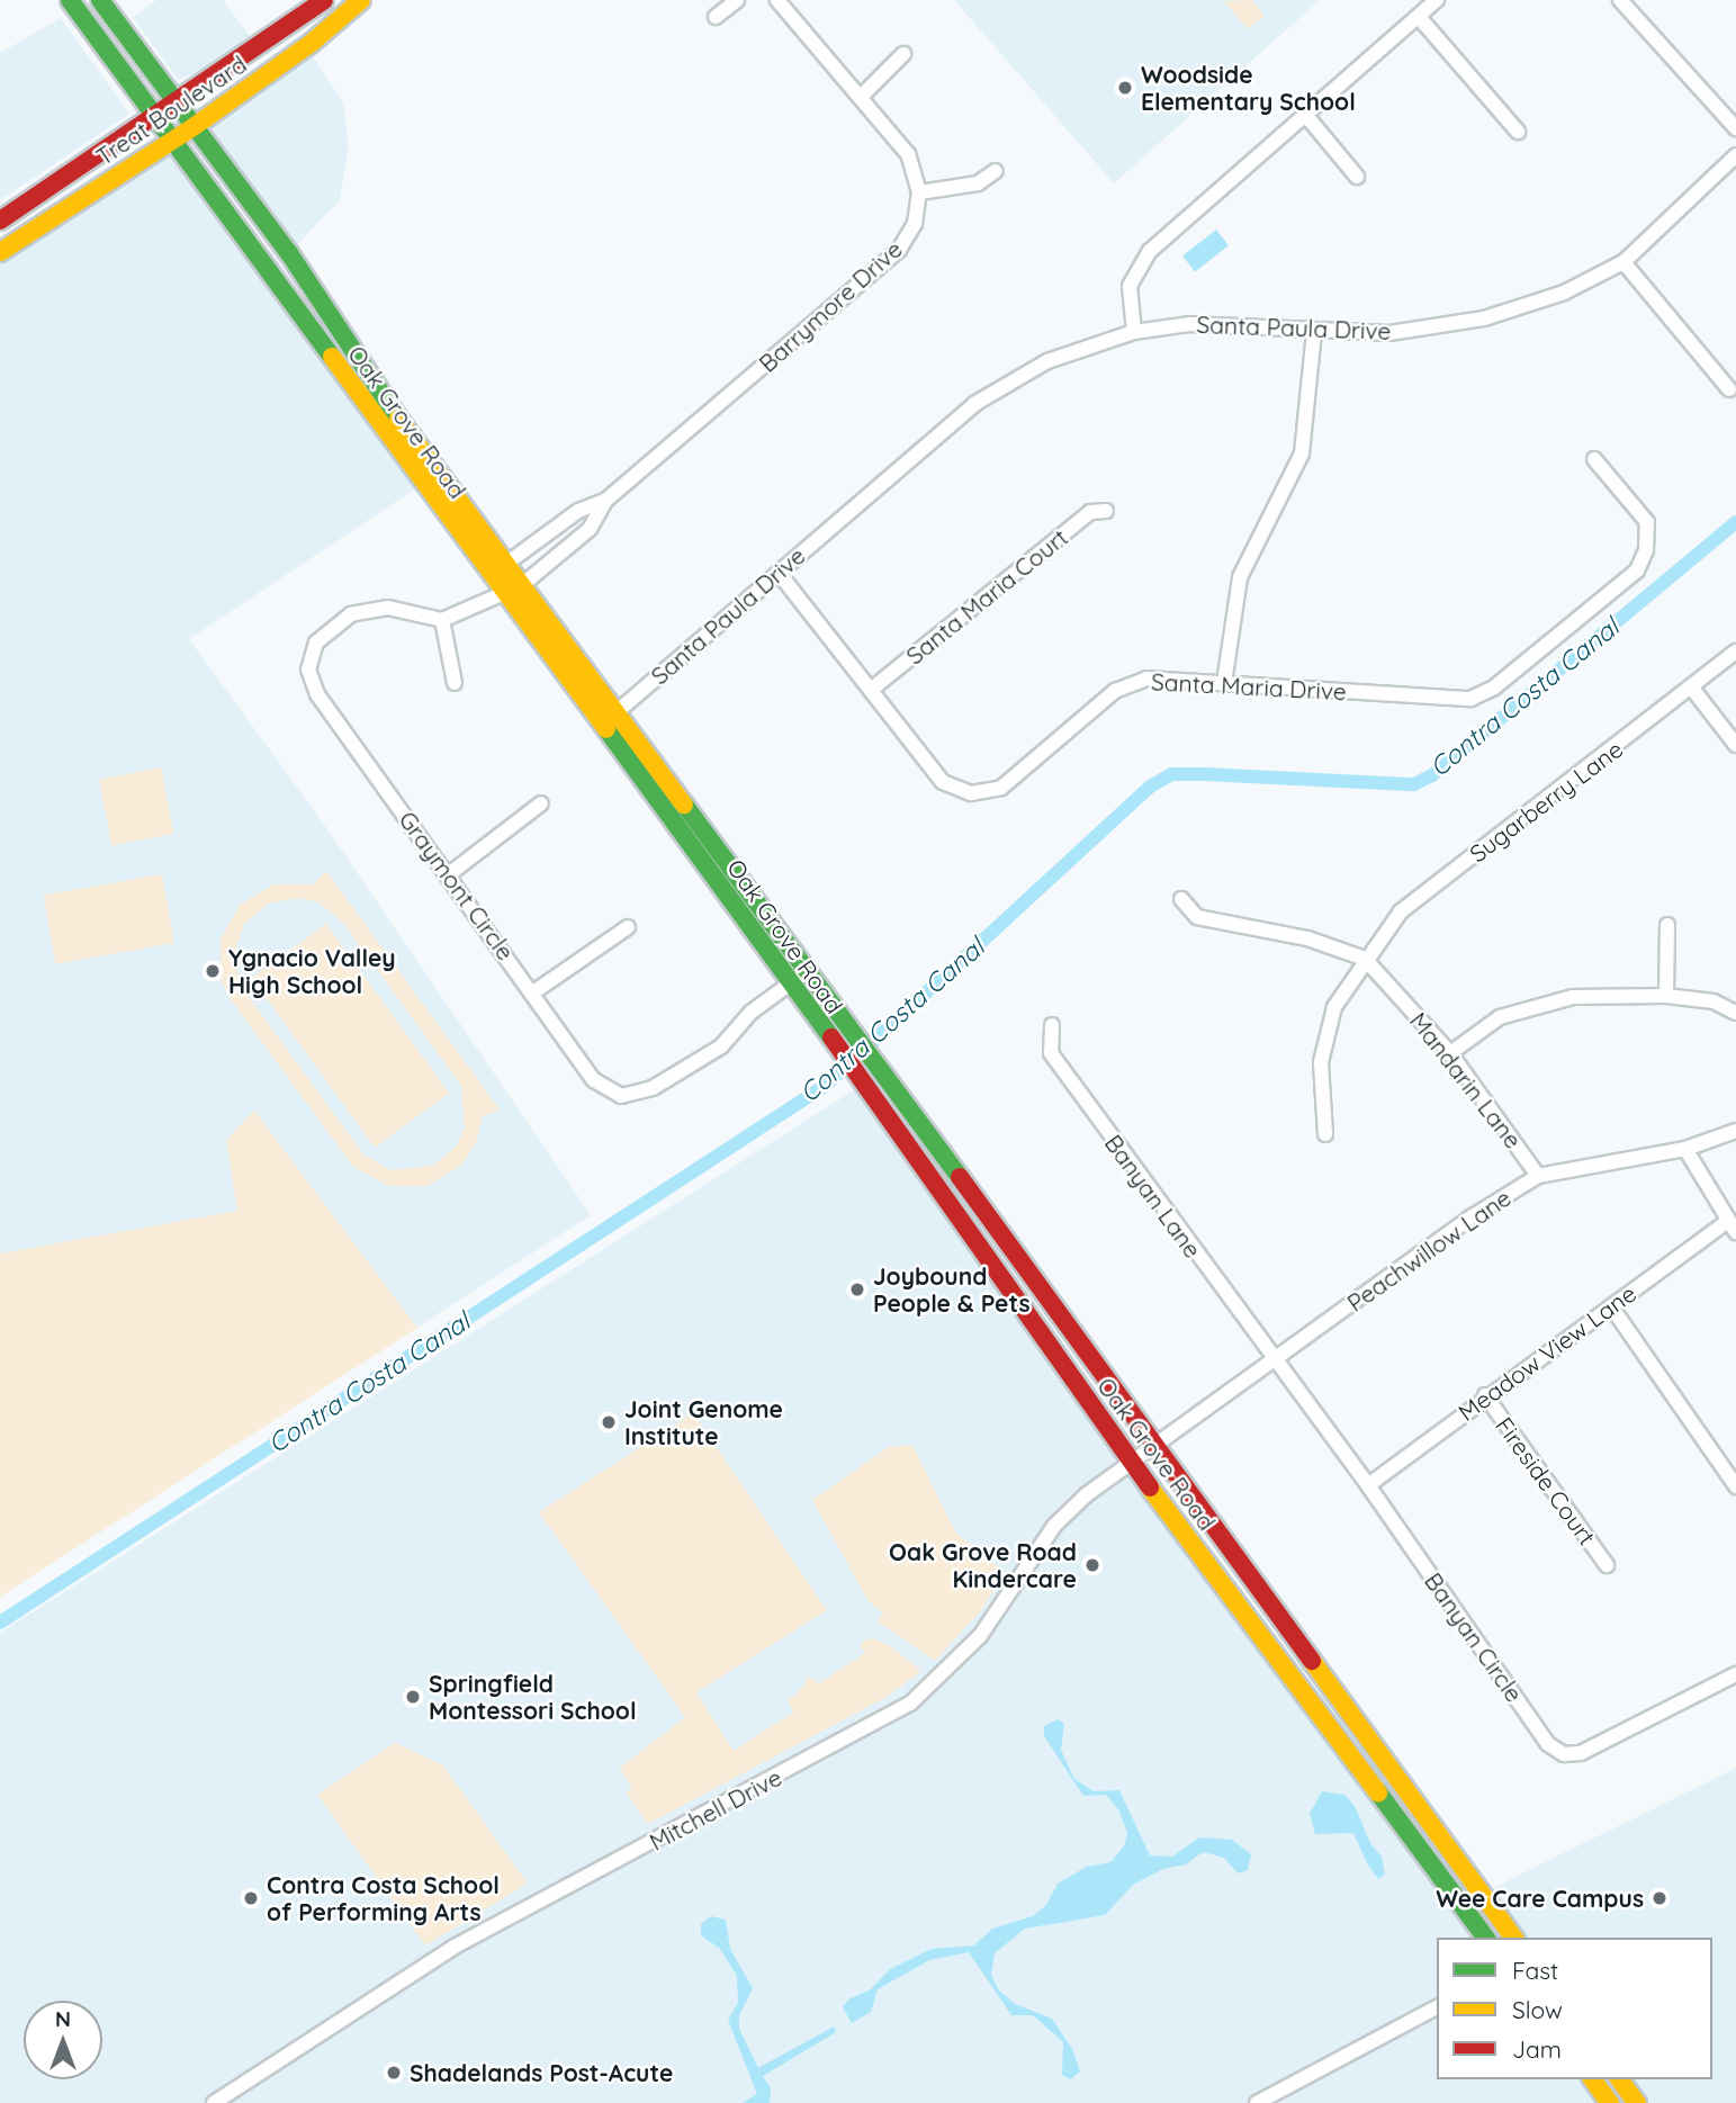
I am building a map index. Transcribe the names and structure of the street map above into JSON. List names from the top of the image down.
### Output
{
  "streets": {
    "main road": ["Treat Boulevard", "Oak Grove Road"],
    "street": [
      "Barrymore Drive",
      "Santa Paula Drive",
      "Santa Maria Court",
      "Santa Maria Drive",
      "Sugarberry Lane",
      "Graymont Circle",
      "Mandarin Lane",
      "Banyan Lane",
      "Peachwillow Lane",
      "Meadow View Lane",
      "Fireside Court",
      "Banyan Circle",
      "Mitchell Drive"
    ]
  },
  "crossings": [
    ["Treat Boulevard", "Oak Grove Road"],
    ["Barrymore Drive", "Oak Grove Road"],
    ["Santa Paula Drive", "Oak Grove Road"],
    ["Santa Paula Drive", "Santa Maria Drive"],
    ["Oak Grove Road", "Graymont Circle"],
    ["Oak Grove Road", "Peachwillow Lane"],
    ["Oak Grove Road", "Mitchell Drive"],
    ["Santa Maria Court", "Santa Maria Drive"],
    ["Sugarberry Lane", "Mandarin Lane"],
    ["Mandarin Lane", "Peachwillow Lane"],
    ["Banyan Lane", "Peachwillow Lane"],
    ["Banyan Lane", "Banyan Circle"],
    ["Peachwillow Lane", "Banyan Circle"],
    ["Peachwillow Lane", "Mitchell Drive"],
    ["Meadow View Lane", "Fireside Court"],
    ["Meadow View Lane", "Banyan Circle"]
  ],
  "water": ["Contra Costa Canal"],
  "places": [
    "Woodside Elementary School",
    "Ygnacio Valley High School",
    "Joybound People & Pets",
    "Joint Genome Institute",
    "Oak Grove Road Kindercare",
    "Springfield Montessori School",
    "Contra Costa School of Performing Arts",
    "Wee Care Campus",
    "Shadelands Post-Acute"
  ],
  "legend": ["Fast", "Slow", "Jam"],
  "north": "top"
}
